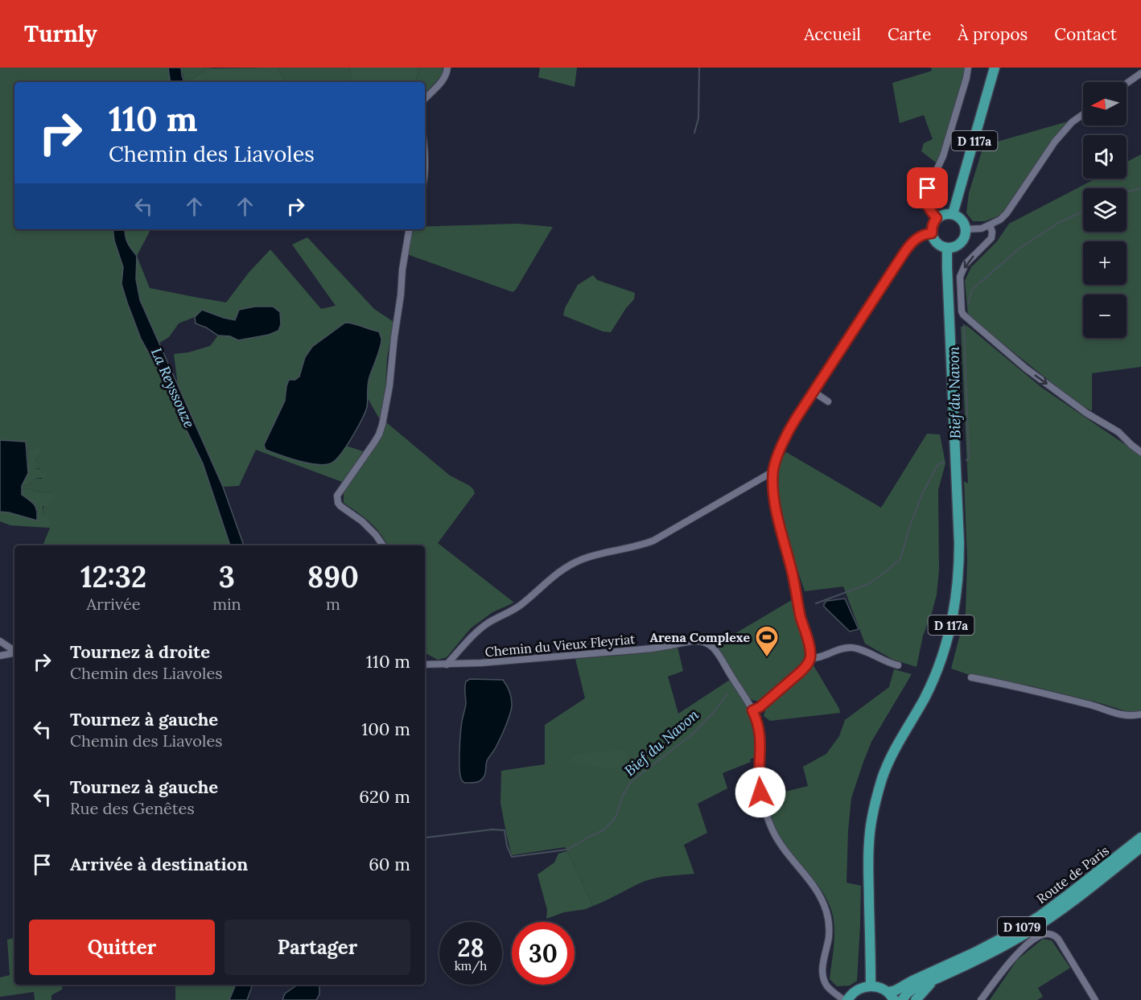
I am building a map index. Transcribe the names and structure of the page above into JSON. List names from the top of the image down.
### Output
{
  "streets": {
    "main road": ["D 117a", "Route de Paris", "D 1079"],
    "street": ["Chemin du Vieux Fleyriat"]
  },
  "water": ["La Reyssouze", "Bief du Navon"],
  "places": {
    "sports": ["Arena Complexe"]
  },
  "north": "left",
  "page": {
    "header": "Turnly",
    "nav": [
      "Accueil",
      "Carte",
      "À propos",
      "Contact"
    ],
    "map_buttons": ["+", "−"],
    "turn": ["110 m", "Chemin des Liavoles"],
    "eta": [
      "12:32",
      "Arrivée",
      "3",
      "min",
      "890",
      "m"
    ],
    "list": [
      {
        "name": "Tournez à droite",
        "note": "Chemin des Liavoles",
        "value": "110 m"
      },
      {
        "name": "Tournez à gauche",
        "note": "Chemin des Liavoles",
        "value": "100 m"
      },
      {
        "name": "Tournez à gauche",
        "note": "Rue des Genêtes",
        "value": "620 m"
      },
      {
        "name": "Arrivée à destination",
        "value": "60 m"
      }
    ],
    "buttons": ["Quitter", "Partager"],
    "speed": "28 km/h",
    "limit": "30"
  }
}
